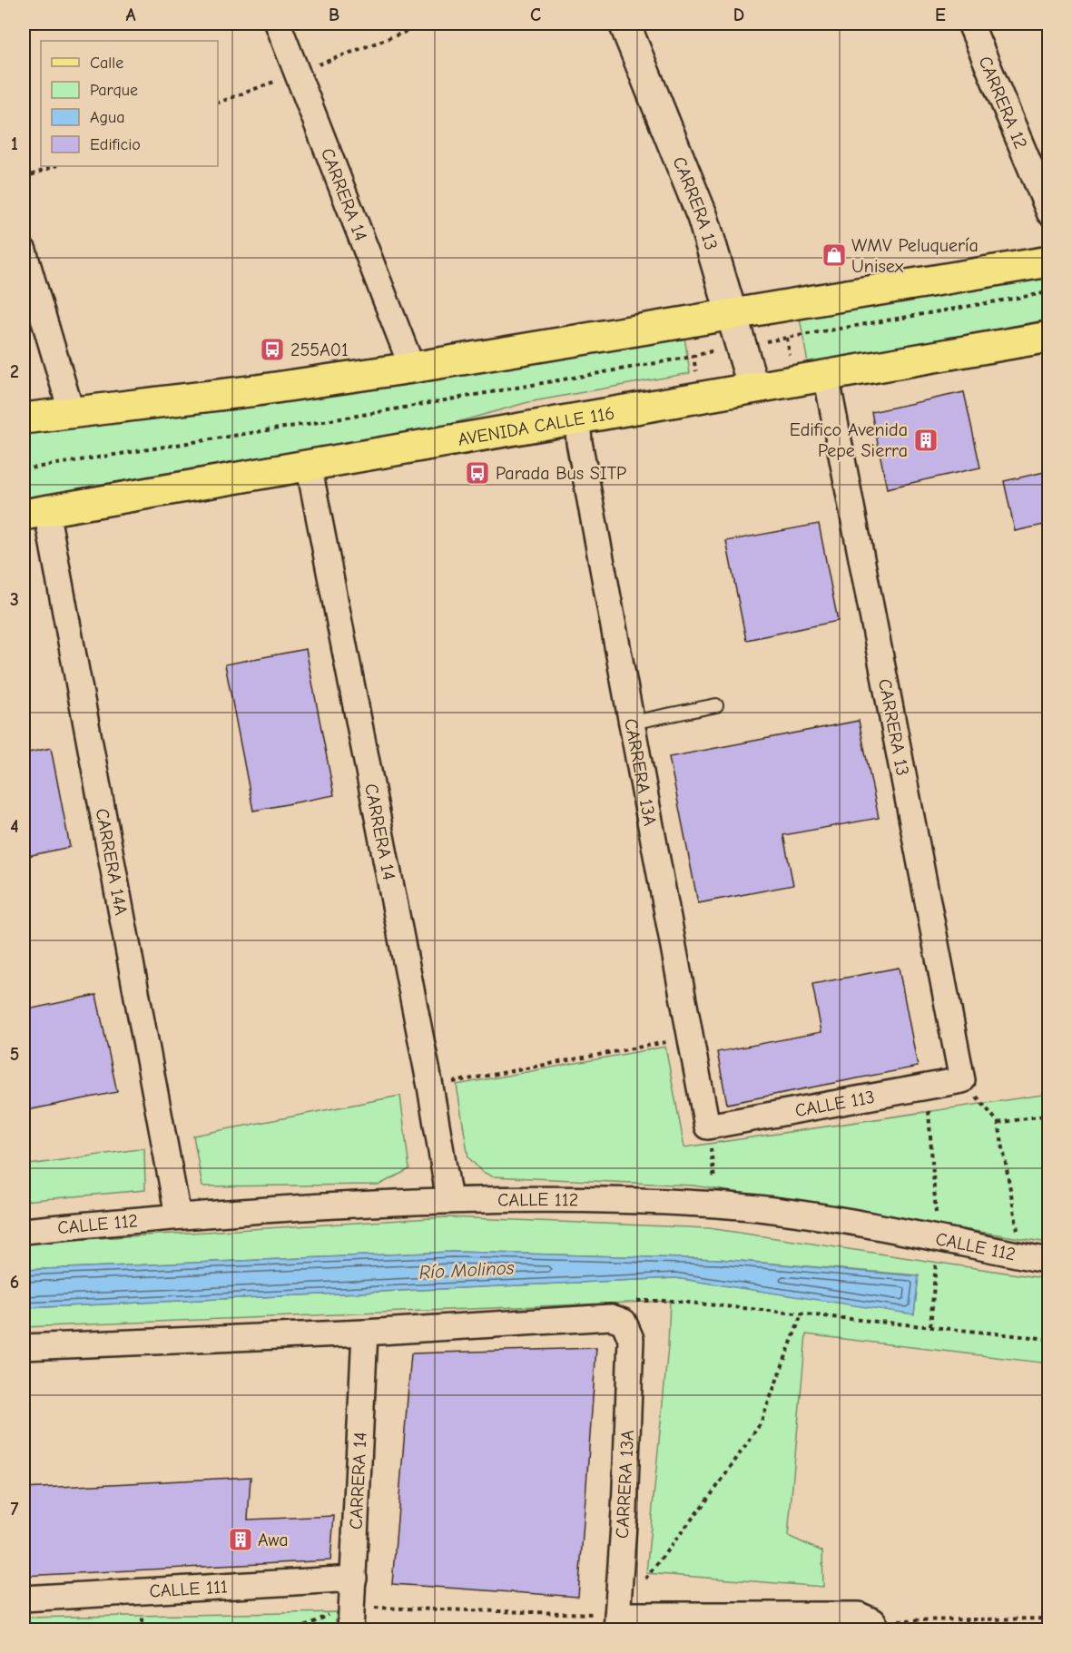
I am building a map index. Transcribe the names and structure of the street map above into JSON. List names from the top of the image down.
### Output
{
  "streets": {
    "main road": ["AVENIDA CALLE 116"],
    "street": [
      "CARRERA 12",
      "CARRERA 14",
      "CARRERA 13",
      "CARRERA 13A",
      "CARRERA 14A",
      "CALLE 113",
      "CALLE 112",
      "CALLE 111"
    ]
  },
  "crossings": [
    ["CARRERA 14", "AVENIDA CALLE 116"],
    ["CARRERA 14", "CARRERA 13A"],
    ["CARRERA 14", "CALLE 112"],
    ["CARRERA 14", "CALLE 111"],
    ["CARRERA 13", "AVENIDA CALLE 116"],
    ["CARRERA 13", "CALLE 113"],
    ["AVENIDA CALLE 116", "CARRERA 13A"],
    ["AVENIDA CALLE 116", "CARRERA 14A"],
    ["CARRERA 13A", "CALLE 113"],
    ["CARRERA 14A", "CALLE 112"]
  ],
  "water": ["Río Molinos"],
  "places": {
    "shop": ["WMV Peluquería Unisex"],
    "bus stop": ["255A01", "Parada Bus SITP"],
    "building": ["Edifico Avenida Pepe Sierra", "Awa"]
  },
  "legend": [
    "Calle",
    "Parque",
    "Agua",
    "Edificio"
  ],
  "grid": {
    "columns": [
      "A",
      "B",
      "C",
      "D",
      "E"
    ],
    "rows": [
      "1",
      "2",
      "3",
      "4",
      "5",
      "6",
      "7"
    ]
  }
}
